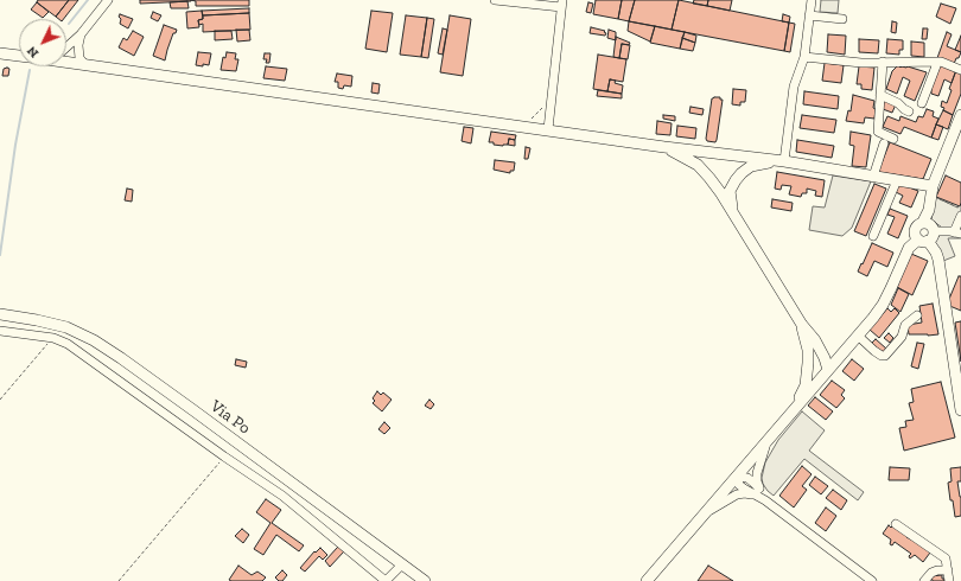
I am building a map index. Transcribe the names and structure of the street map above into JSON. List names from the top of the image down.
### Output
{
  "streets": {
    "main road": ["Via Po"]
  },
  "north": "bottom left"
}
